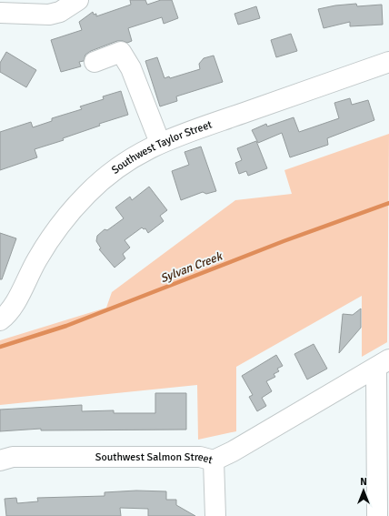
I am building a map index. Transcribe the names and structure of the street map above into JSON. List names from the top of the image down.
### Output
{
  "streets": {
    "street": ["Southwest Taylor Street", "Southwest Salmon Street"]
  },
  "water": ["Sylvan Creek"],
  "north": "top"
}
